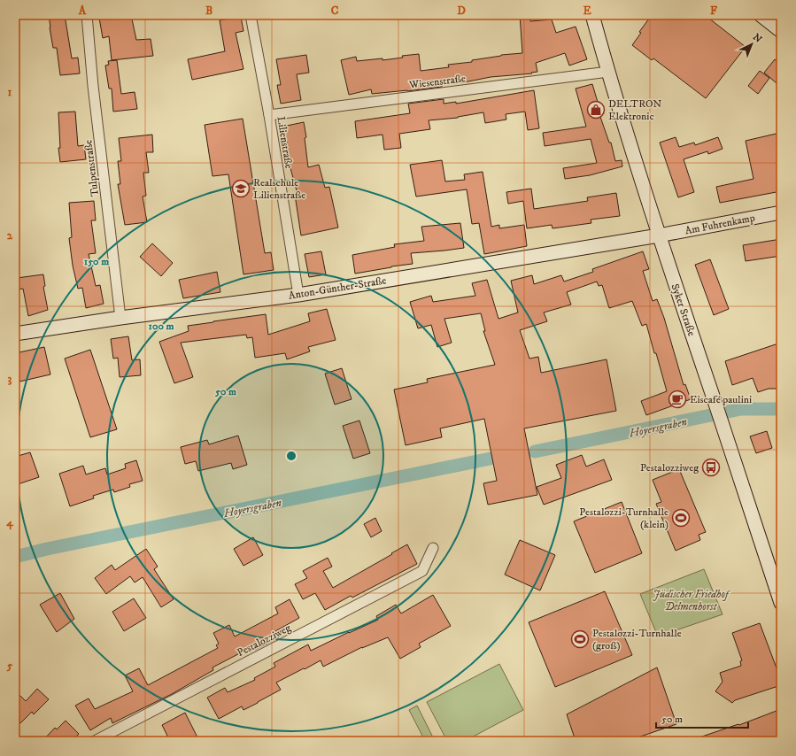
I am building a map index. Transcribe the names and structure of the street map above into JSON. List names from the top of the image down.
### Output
{
  "streets": {
    "main road": ["Am Fuhrenkamp", "Anton-Günther-Straße", "Syker Straße"],
    "street": [
      "Wiesenstraße",
      "Lilienstraße",
      "Tulpenstraße",
      "Pestalozziweg"
    ]
  },
  "crossings": [
    ["Wiesenstraße", "Lilienstraße"],
    ["Wiesenstraße", "Syker Straße"],
    ["Lilienstraße", "Anton-Günther-Straße"],
    ["Tulpenstraße", "Anton-Günther-Straße"],
    ["Am Fuhrenkamp", "Anton-Günther-Straße"],
    ["Am Fuhrenkamp", "Syker Straße"],
    ["Anton-Günther-Straße", "Syker Straße"]
  ],
  "water": ["Hoyersgraben"],
  "parks": ["Jüdischer Friedhof Delmenhorst"],
  "places": {
    "shop": ["DELTRON Elektronic"],
    "school or university": ["Realschule Lilienstraße"],
    "cafe": ["Eiscafé paulini"],
    "bus stop": ["Pestalozziweg"],
    "sports": ["Pestalozzi-Turnhalle (klein)", "Pestalozzi-Turnhalle (groß)"]
  },
  "scale_bar": "50 m",
  "north": "top right",
  "grid": {
    "columns": [
      "A",
      "B",
      "C",
      "D",
      "E",
      "F"
    ],
    "rows": [
      "1",
      "2",
      "3",
      "4",
      "5"
    ]
  },
  "rings": ["150 m", "100 m", "50 m"]
}
